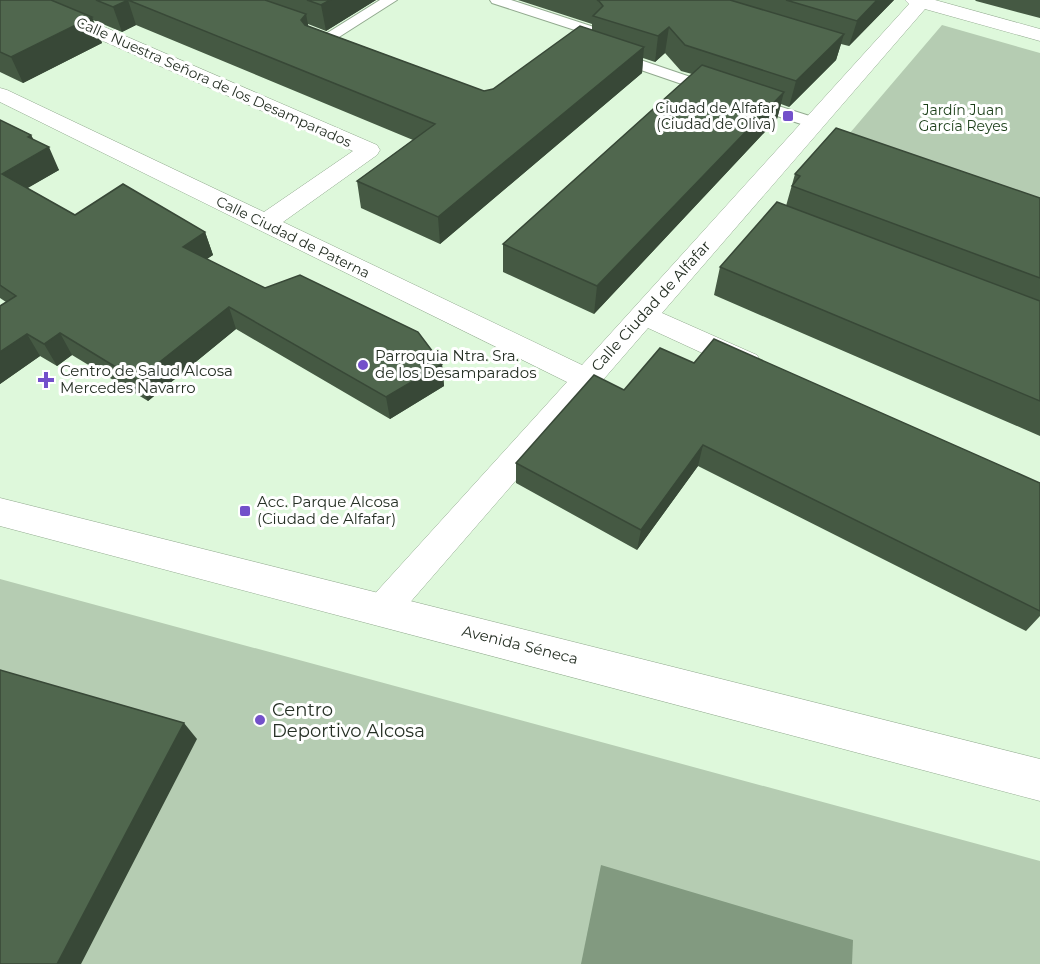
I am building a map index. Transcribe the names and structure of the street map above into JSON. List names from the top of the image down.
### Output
{
  "streets": {
    "street": [
      "Calle Nuestra Señora de los Desamparados",
      "Calle Ciudad de Paterna",
      "Calle Ciudad de Alfafar",
      "Avenida Séneca"
    ]
  },
  "crossings": [
    ["Calle Nuestra Señora de los Desamparados", "Calle Ciudad de Paterna"],
    ["Calle Ciudad de Paterna", "Calle Ciudad de Alfafar"],
    ["Calle Ciudad de Alfafar", "Avenida Séneca"]
  ],
  "parks": ["Jardín Juan García Reyes"],
  "places": {
    "transit": ["Ciudad de Alfafar (Ciudad de Oliva)", "Acc. Parque Alcosa (Ciudad de Alfafar)"],
    "other": ["Parroquia Ntra. Sra. de los Desamparados", "Centro Deportivo Alcosa"],
    "health": ["Centro de Salud Alcosa Mercedes Navarro"]
  }
}
